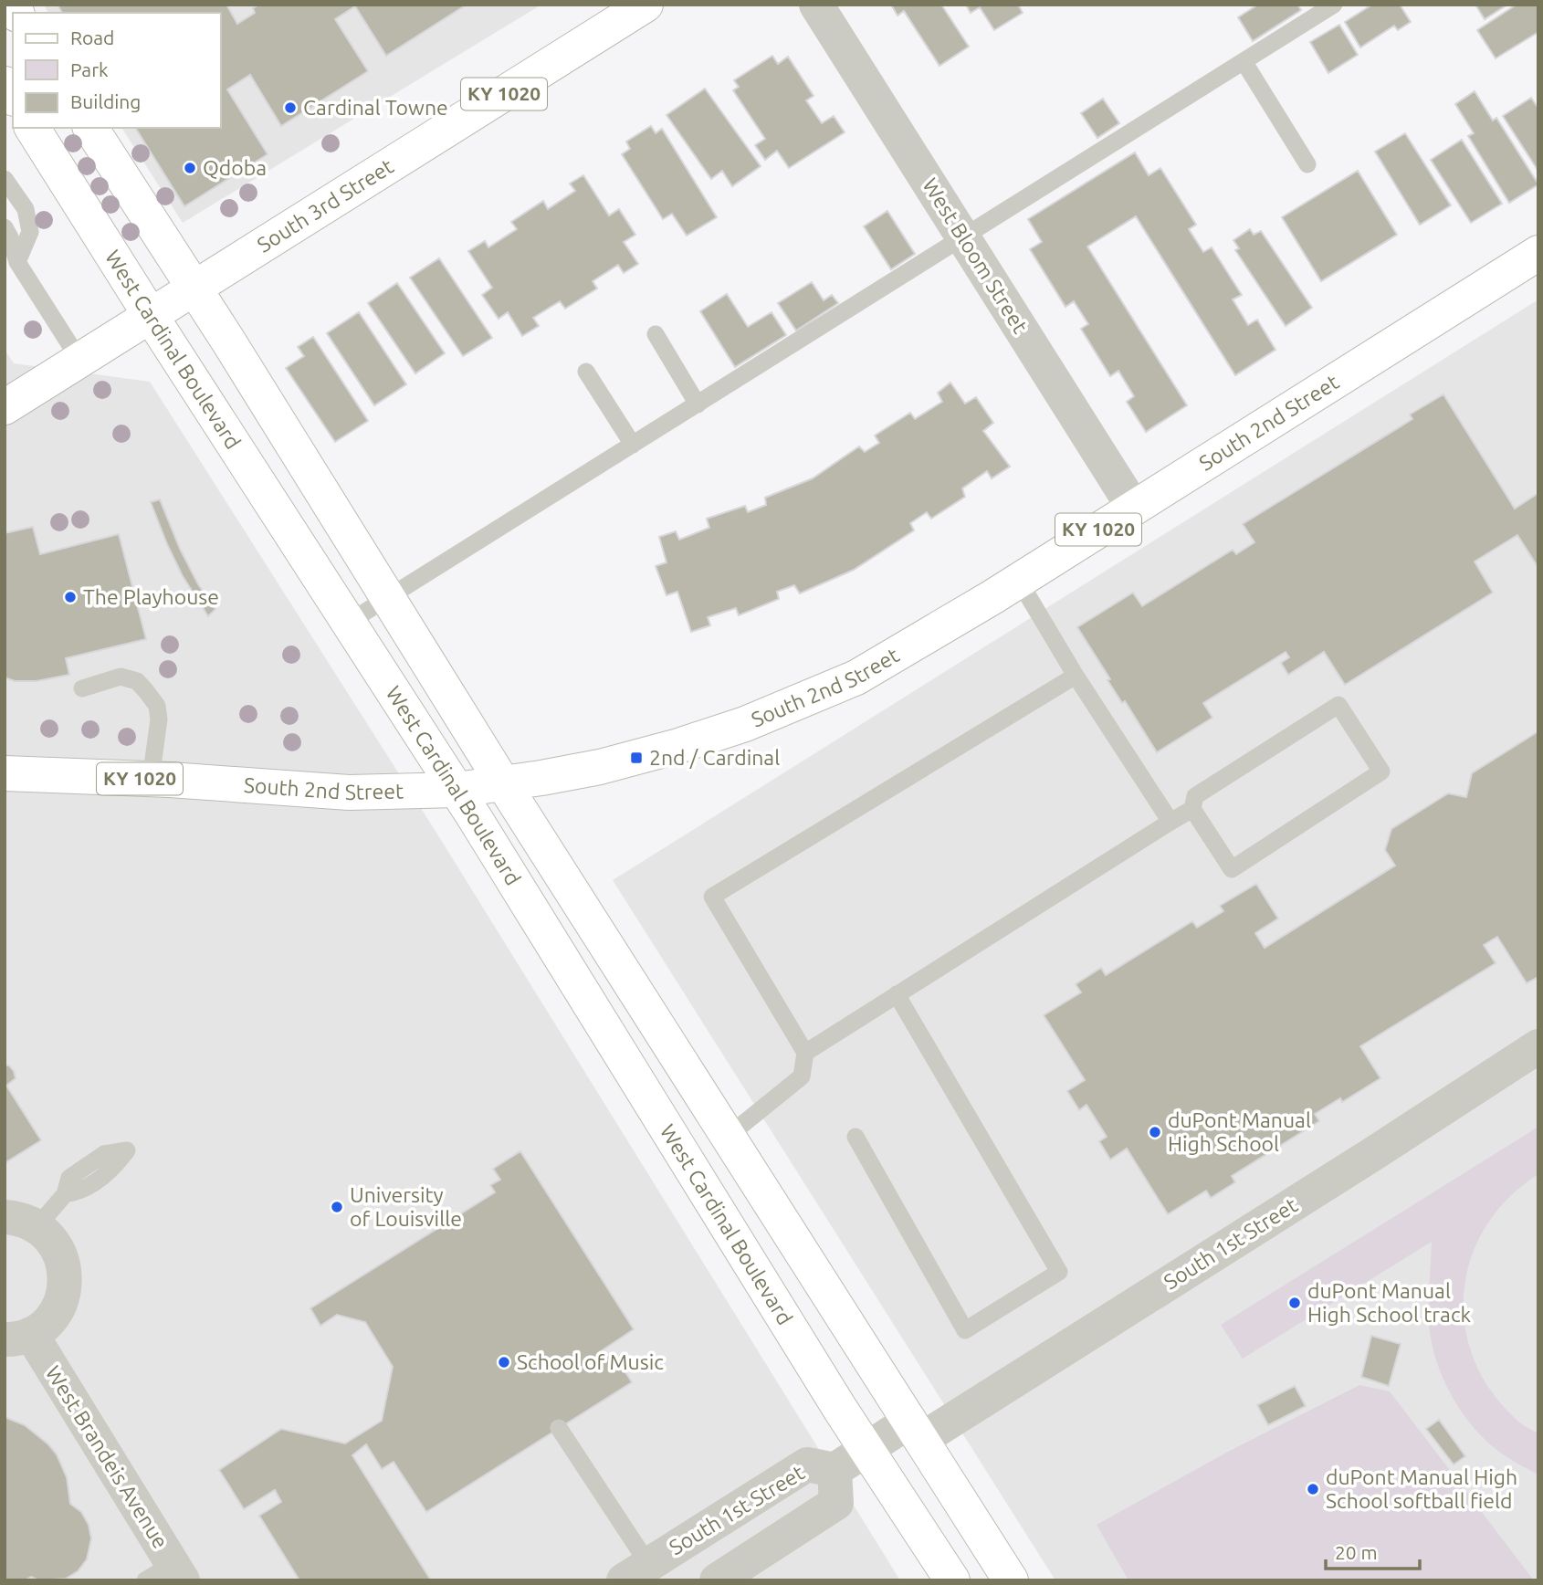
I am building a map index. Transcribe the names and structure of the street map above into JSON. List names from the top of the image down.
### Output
{
  "streets": {
    "main road": [
      "KY 1020",
      "South 3rd Street",
      "West Cardinal Boulevard",
      "South 2nd Street"
    ],
    "street": ["West Bloom Street", "South 1st Street", "West Brandeis Avenue"]
  },
  "crossings": [
    ["South 3rd Street", "West Cardinal Boulevard"],
    ["West Bloom Street", "South 2nd Street"],
    ["West Cardinal Boulevard", "South 2nd Street"],
    ["West Cardinal Boulevard", "South 1st Street"]
  ],
  "places": {
    "other": [
      "Cardinal Towne",
      "Qdoba",
      "The Playhouse",
      "duPont Manual High School",
      "University of Louisville",
      "duPont Manual High School track",
      "School of Music",
      "duPont Manual High School softball field"
    ],
    "transit": ["2nd / Cardinal"]
  },
  "legend": ["Road", "Park", "Building"],
  "scale_bar": "20 m"
}
